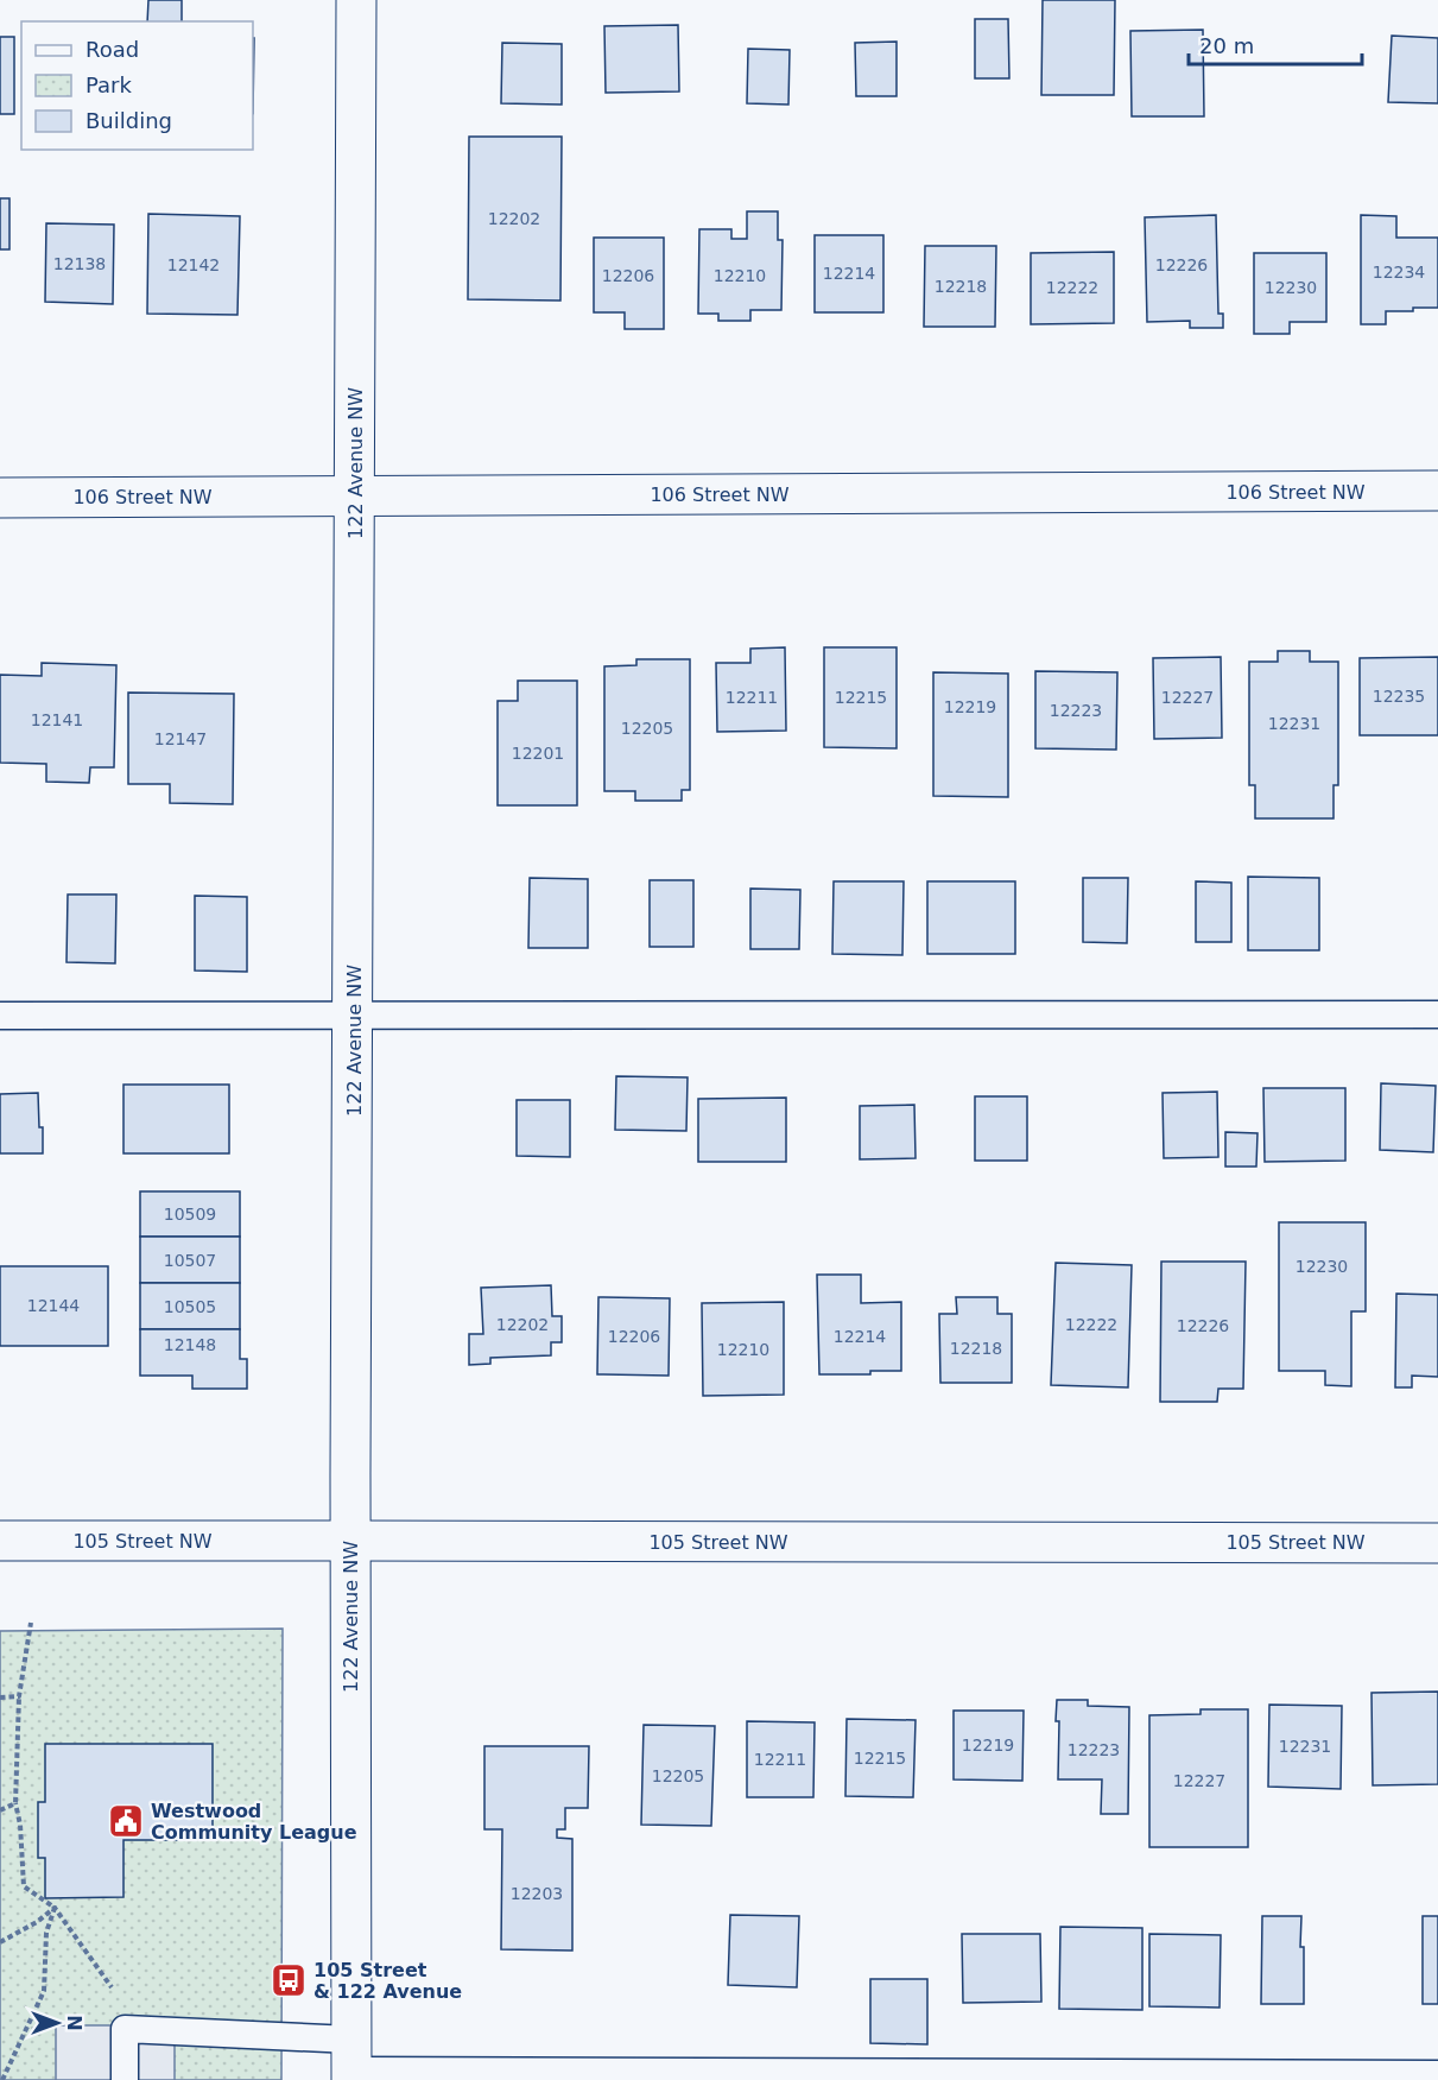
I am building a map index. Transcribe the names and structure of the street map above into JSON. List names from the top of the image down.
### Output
{
  "streets": {
    "street": ["122 Avenue NW", "106 Street NW", "105 Street NW"]
  },
  "crossings": [
    ["122 Avenue NW", "106 Street NW"],
    ["122 Avenue NW", "105 Street NW"]
  ],
  "places": {
    "public building": ["Westwood Community League"],
    "bus stop": ["105 Street & 122 Avenue"]
  },
  "house_numbers": [
    "12202",
    "12138",
    "12142",
    "12226",
    "12234",
    "12214",
    "12206",
    "12210",
    "12218",
    "12222",
    "12230",
    "12235",
    "12211",
    "12215",
    "12227",
    "12219",
    "12223",
    "12141",
    "12231",
    "12205",
    "12147",
    "12201",
    "10509",
    "10507",
    "12230",
    "12144",
    "10505",
    "12202",
    "12222",
    "12226",
    "12206",
    "12214",
    "12148",
    "12218",
    "12210",
    "12219",
    "12231",
    "12223",
    "12215",
    "12211",
    "12205",
    "12227",
    "12203"
  ],
  "legend": ["Road", "Park", "Building"],
  "scale_bar": "20 m",
  "north": "right"
}
